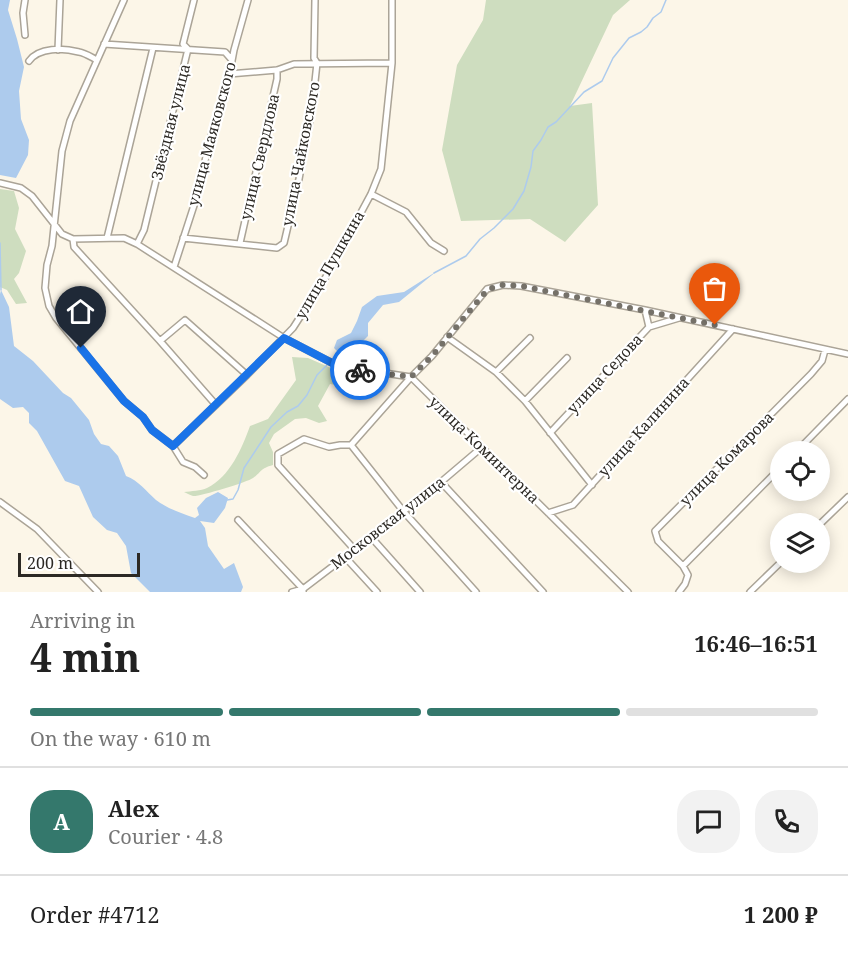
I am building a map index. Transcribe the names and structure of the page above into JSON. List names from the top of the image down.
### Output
{
  "streets": {
    "street": [
      "Звёздная улица",
      "улица Маяковского",
      "улица Чайковского",
      "улица Свердлова",
      "улица Пушкина",
      "улица Седова",
      "улица Калинина",
      "улица Коминтерна",
      "улица Комарова",
      "Московская улица"
    ]
  },
  "crossings": [
    ["улица Маяковского", "улица Чайковского"],
    ["улица Чайковского", "улица Свердлова"],
    ["улица Калинина", "улица Коминтерна"],
    ["улица Коминтерна", "Московская улица"]
  ],
  "scale_bar": "200 m",
  "page": {
    "scale": "200 m",
    "heading": ["4 min", "Arriving in", "16:46–16:51"],
    "panel": [
      "Alex",
      "Courier · 4.8",
      "Order #4712",
      "1 200 ₽"
    ],
    "bar": "On the way · 610 m",
    "round": "A"
  }
}
